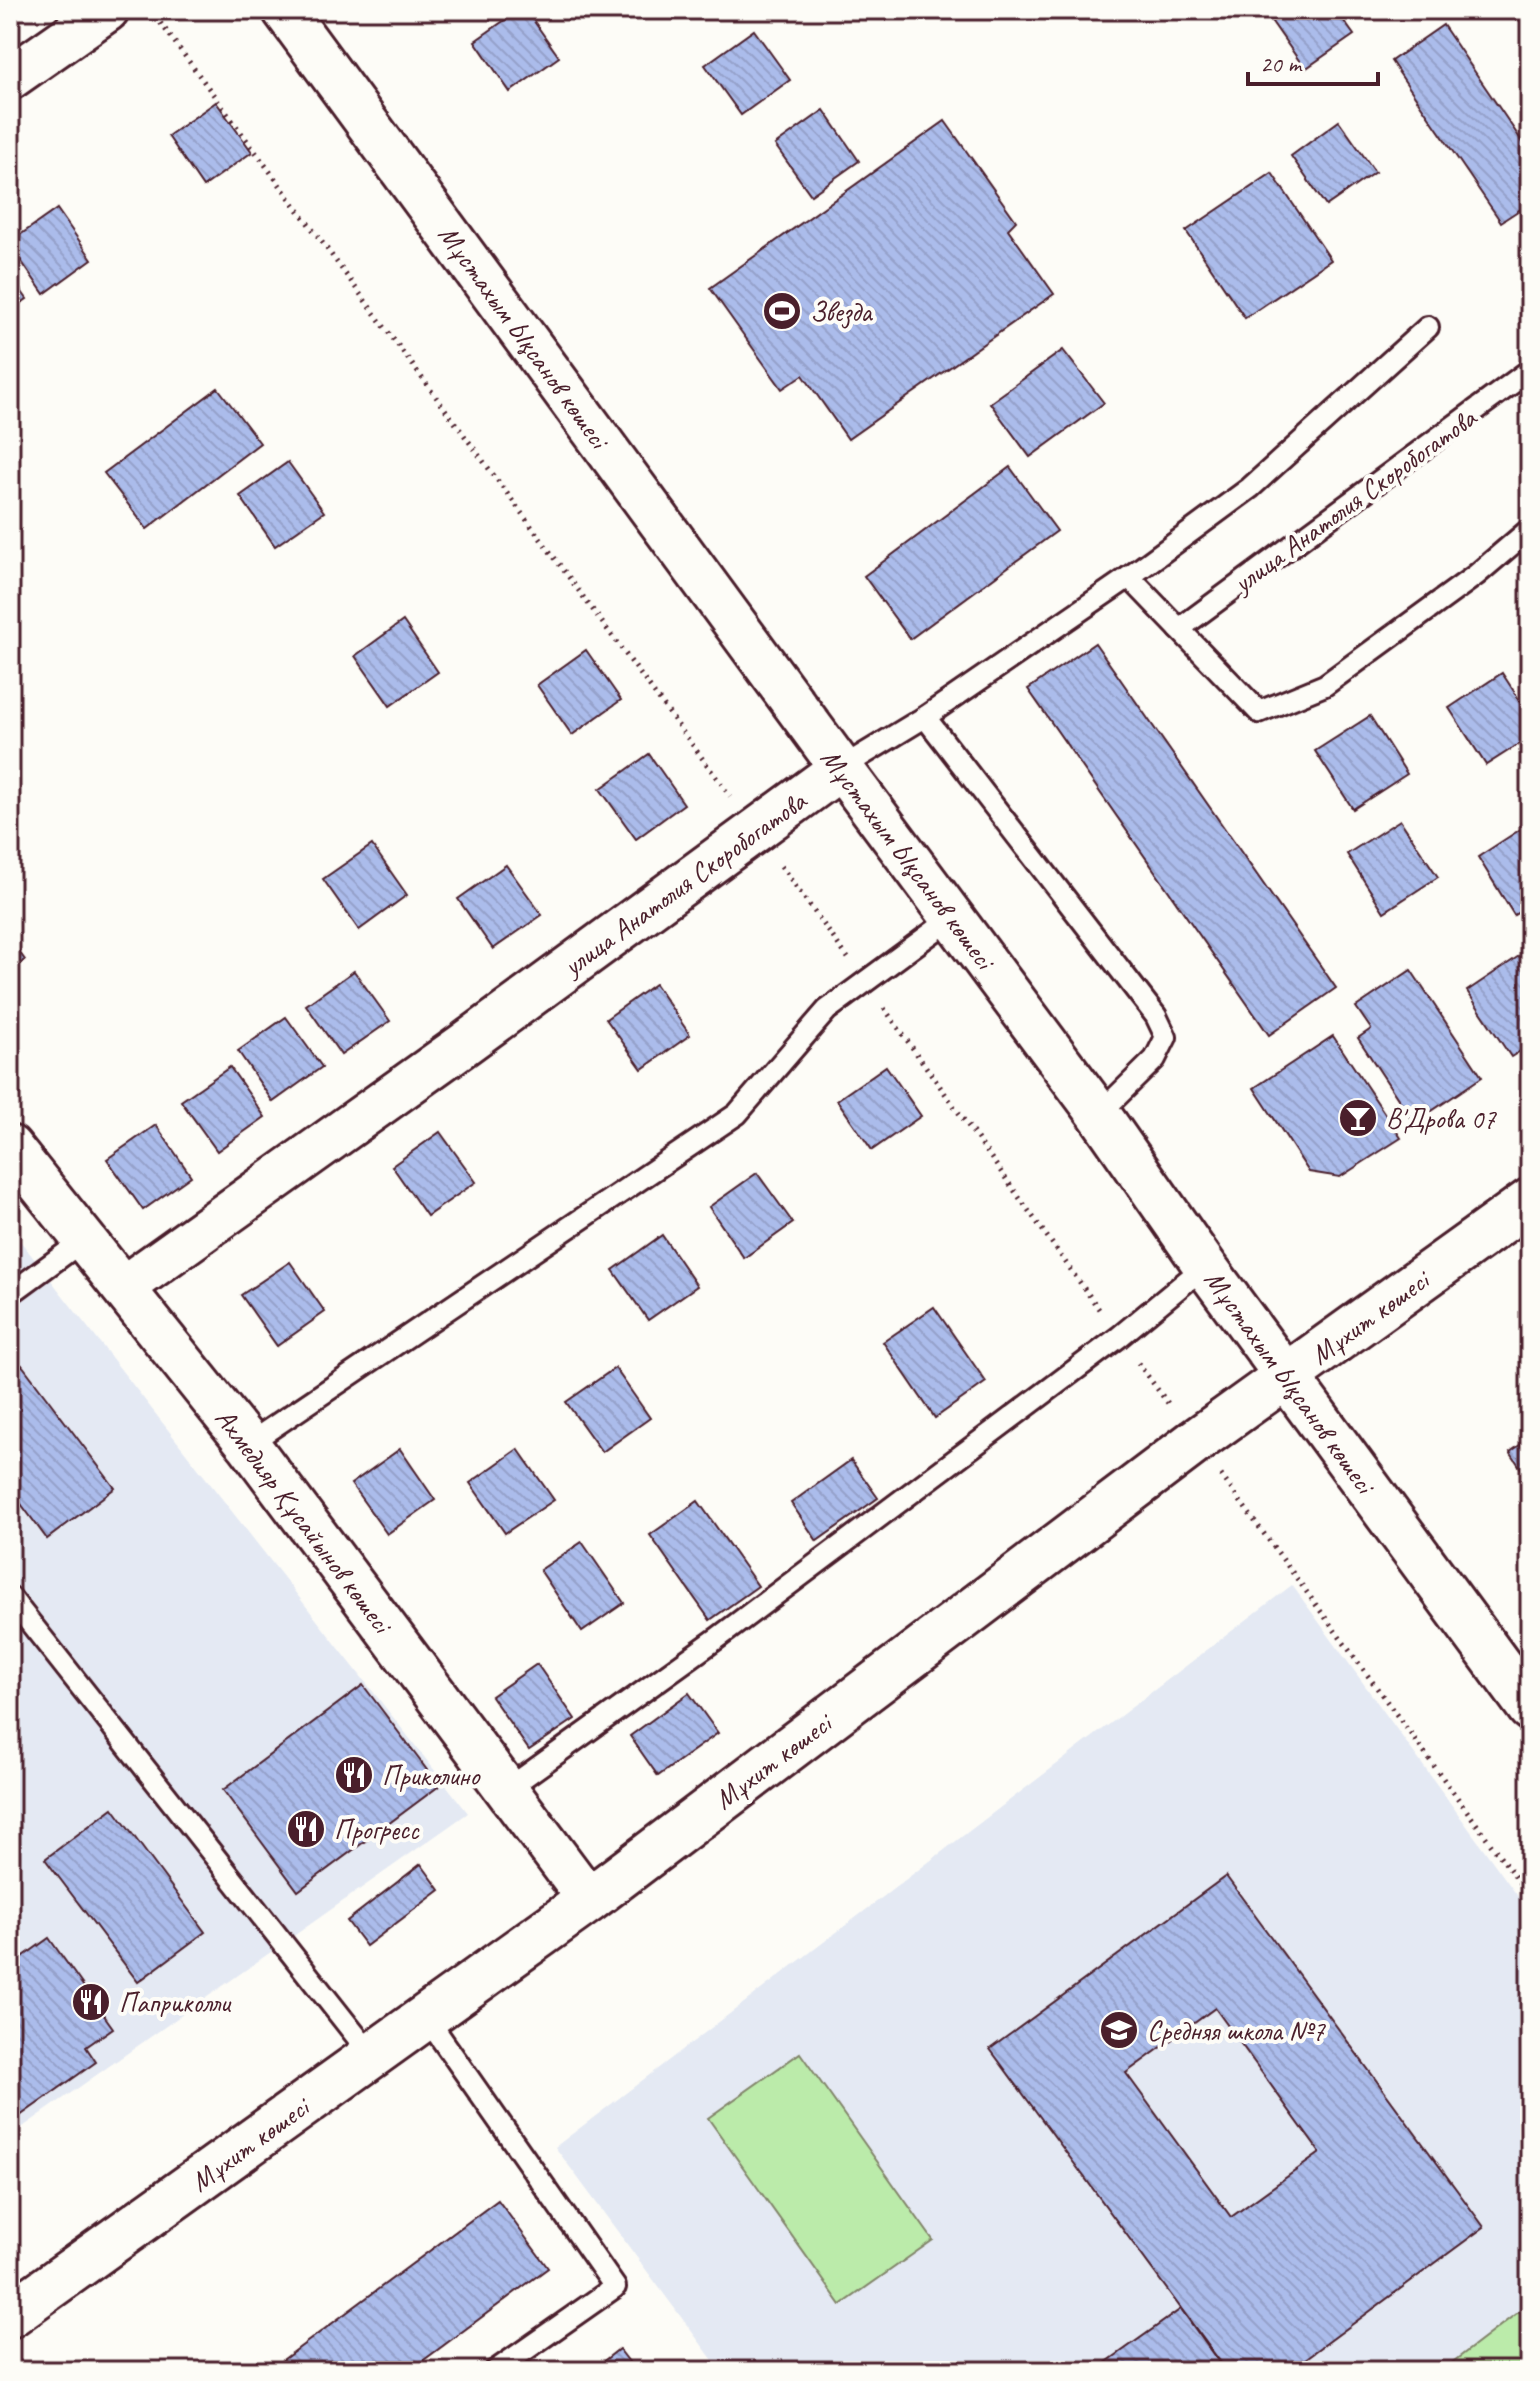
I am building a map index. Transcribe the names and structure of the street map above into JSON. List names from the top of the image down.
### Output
{
  "streets": {
    "street": [
      "Мұстахым Ықсанов көшесі",
      "улица Анатолия Скоробогатова",
      "Мұхит көшесі",
      "Ахмедияр Құсайынов көшесі"
    ]
  },
  "crossings": [
    ["Мұстахым Ықсанов көшесі", "улица Анатолия Скоробогатова"],
    ["Мұстахым Ықсанов көшесі", "Мұхит көшесі"],
    ["улица Анатолия Скоробогатова", "Ахмедияр Құсайынов көшесі"],
    ["Мұхит көшесі", "Ахмедияр Құсайынов көшесі"]
  ],
  "places": {
    "sports": ["Звезда"],
    "bar": ["В'Дрова 07"],
    "restaurant": ["Приколино", "Прогресс", "Паприколли"],
    "school or university": ["Средняя школа №7"]
  },
  "scale_bar": "20 m"
}
